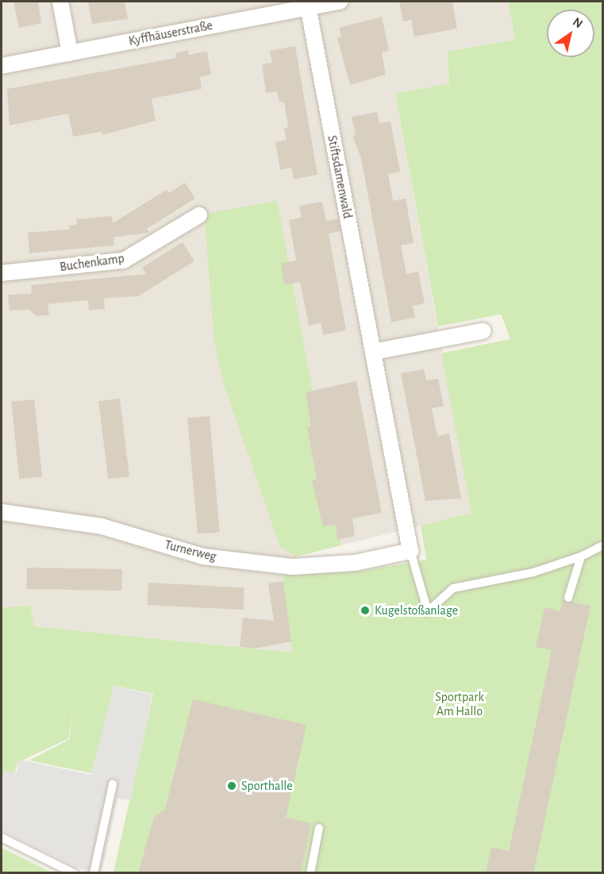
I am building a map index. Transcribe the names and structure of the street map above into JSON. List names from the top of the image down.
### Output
{
  "streets": {
    "street": [
      "Kyffhäuserstraße",
      "Stiftsdamenwald",
      "Buchenkamp",
      "Turnerweg"
    ]
  },
  "crossings": [
    ["Kyffhäuserstraße", "Stiftsdamenwald"],
    ["Stiftsdamenwald", "Turnerweg"]
  ],
  "parks": ["Sportpark Am Hallo"],
  "places": ["Kugelstoßanlage", "Sporthalle"],
  "north": "top right"
}
